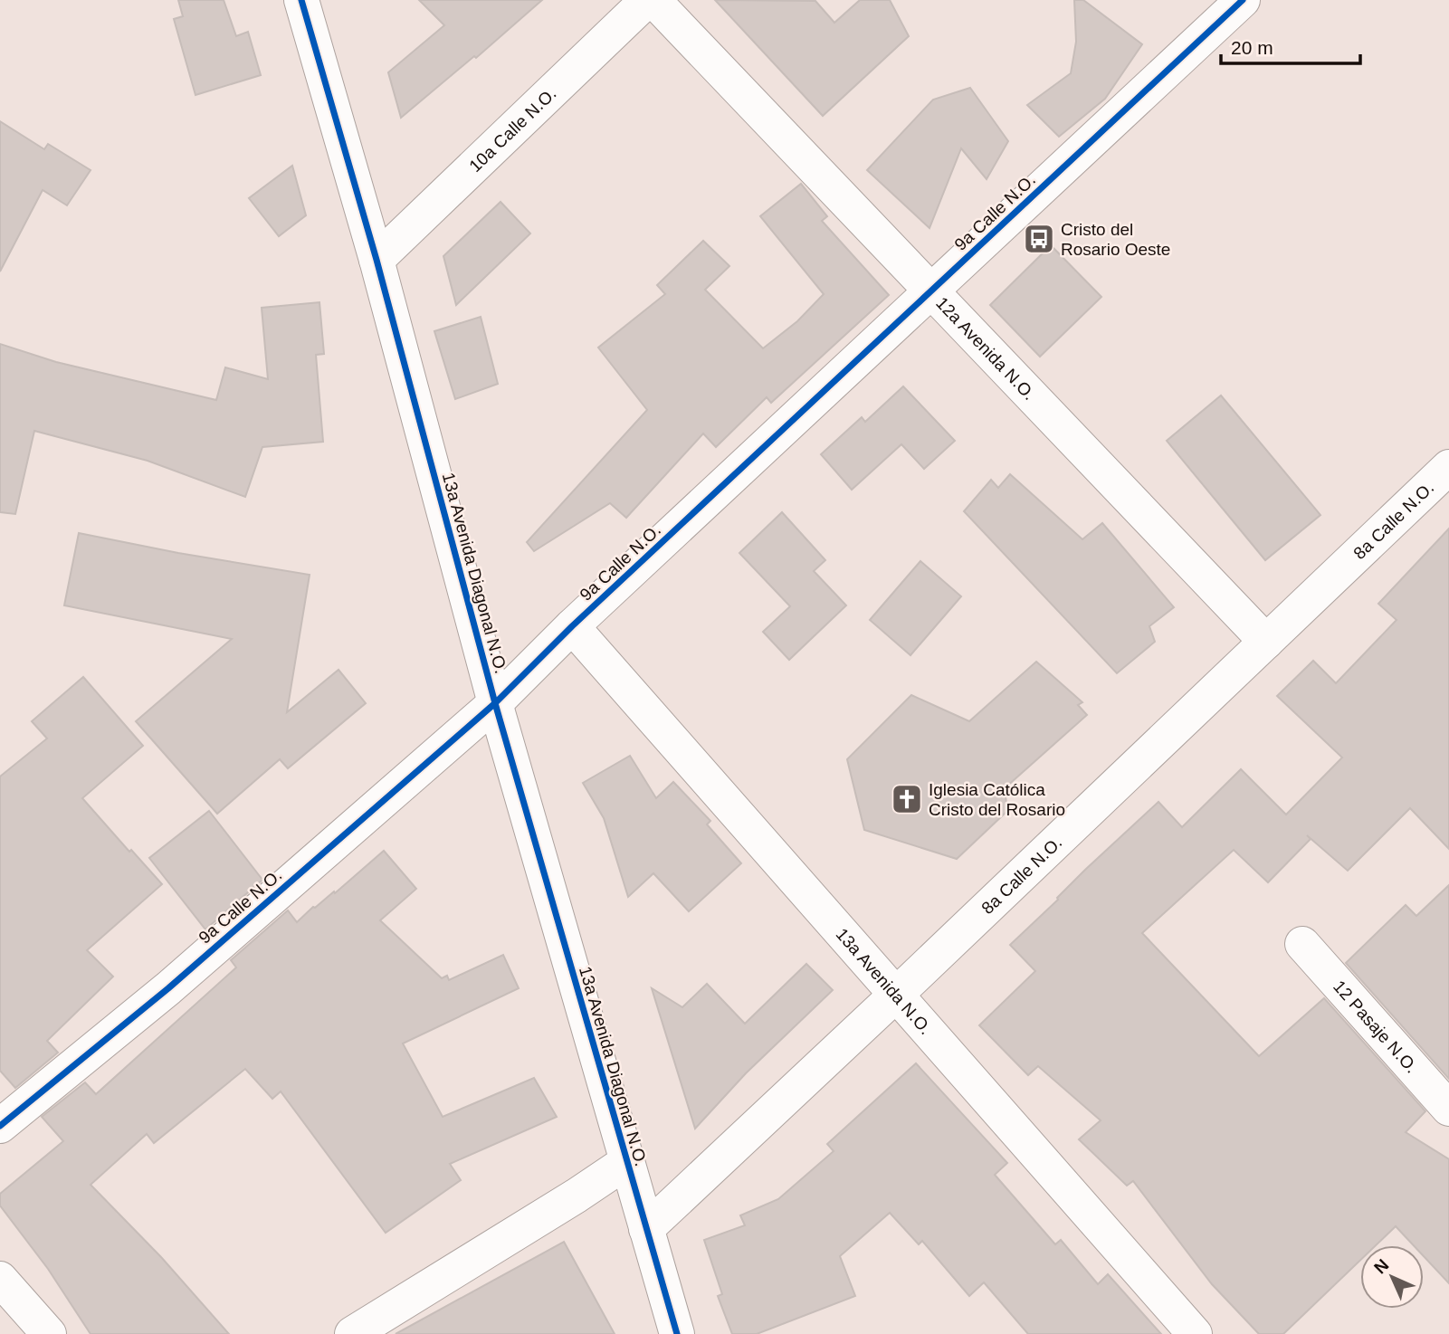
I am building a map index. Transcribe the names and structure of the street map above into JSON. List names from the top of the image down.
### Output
{
  "streets": {
    "street": [
      "10a Calle N.O.",
      "9a Calle N.O.",
      "12a Avenida N.O.",
      "8a Calle N.O.",
      "13a Avenida Diagonal N.O.",
      "13a Avenida N.O.",
      "12 Pasaje N.O."
    ]
  },
  "crossings": [
    ["10a Calle N.O.", "13a Avenida Diagonal N.O."],
    ["9a Calle N.O.", "12a Avenida N.O."],
    ["9a Calle N.O.", "13a Avenida Diagonal N.O."],
    ["9a Calle N.O.", "13a Avenida N.O."],
    ["12a Avenida N.O.", "8a Calle N.O."],
    ["8a Calle N.O.", "13a Avenida Diagonal N.O."],
    ["8a Calle N.O.", "13a Avenida N.O."]
  ],
  "places": {
    "bus stop": ["Cristo del Rosario Oeste"],
    "church": ["Iglesia Católica Cristo del Rosario"]
  },
  "scale_bar": "20 m",
  "north": "top left"
}
